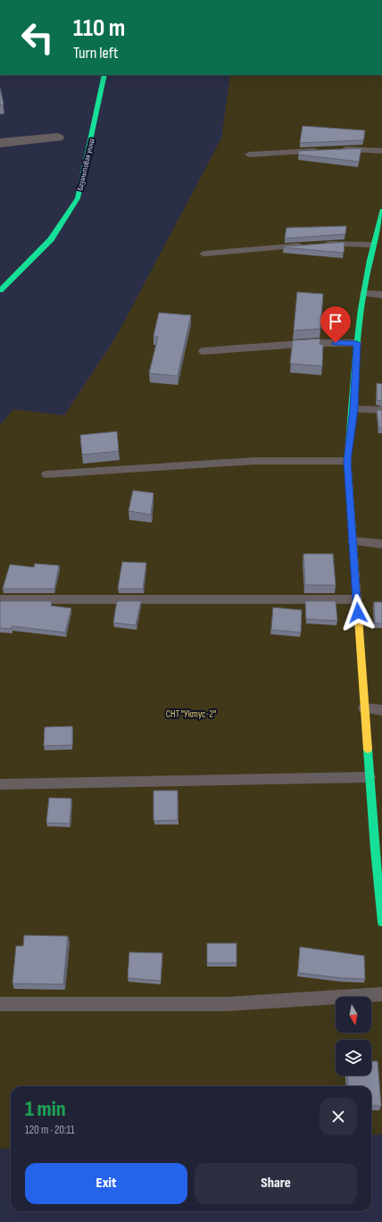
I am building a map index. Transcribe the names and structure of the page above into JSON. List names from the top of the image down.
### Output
{
  "streets": {
    "street": ["Базальтовая улица"]
  },
  "parks": ["СНТ \"Уктус-2\""],
  "north": "bottom",
  "page": {
    "turn": ["110 m", "Turn left"],
    "heading": ["1 min", "120 m · 20:11"],
    "buttons": ["Exit", "Share"]
  }
}
